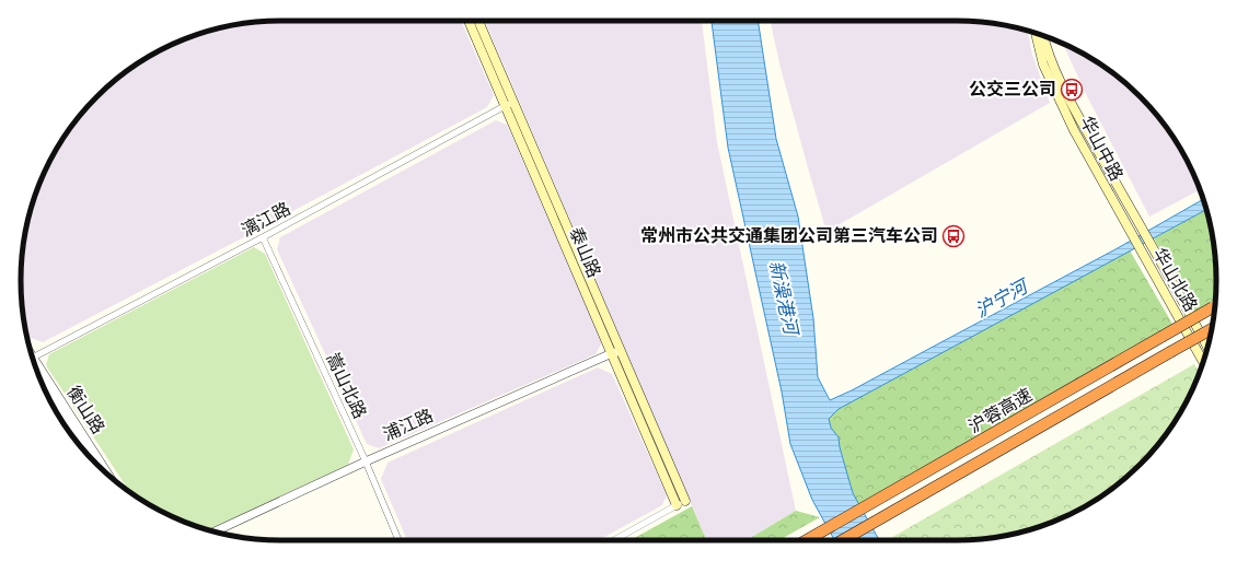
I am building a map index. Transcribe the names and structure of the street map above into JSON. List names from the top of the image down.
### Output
{
  "streets": {
    "highway": ["沪蓉高速"],
    "main road": ["华山中路", "泰山路", "华山北路"],
    "street": [
      "漓江路",
      "嵩山北路",
      "衡山路",
      "浦江路"
    ]
  },
  "crossings": [
    ["华山中路", "华山北路"],
    ["漓江路", "泰山路"],
    ["漓江路", "嵩山北路"],
    ["泰山路", "浦江路"],
    ["嵩山北路", "浦江路"]
  ],
  "water": ["新澡港河", "沪宁河"],
  "places": {
    "bus stop": ["公交三公司", "常州市公共交通集团公司第三汽车公司"]
  }
}
